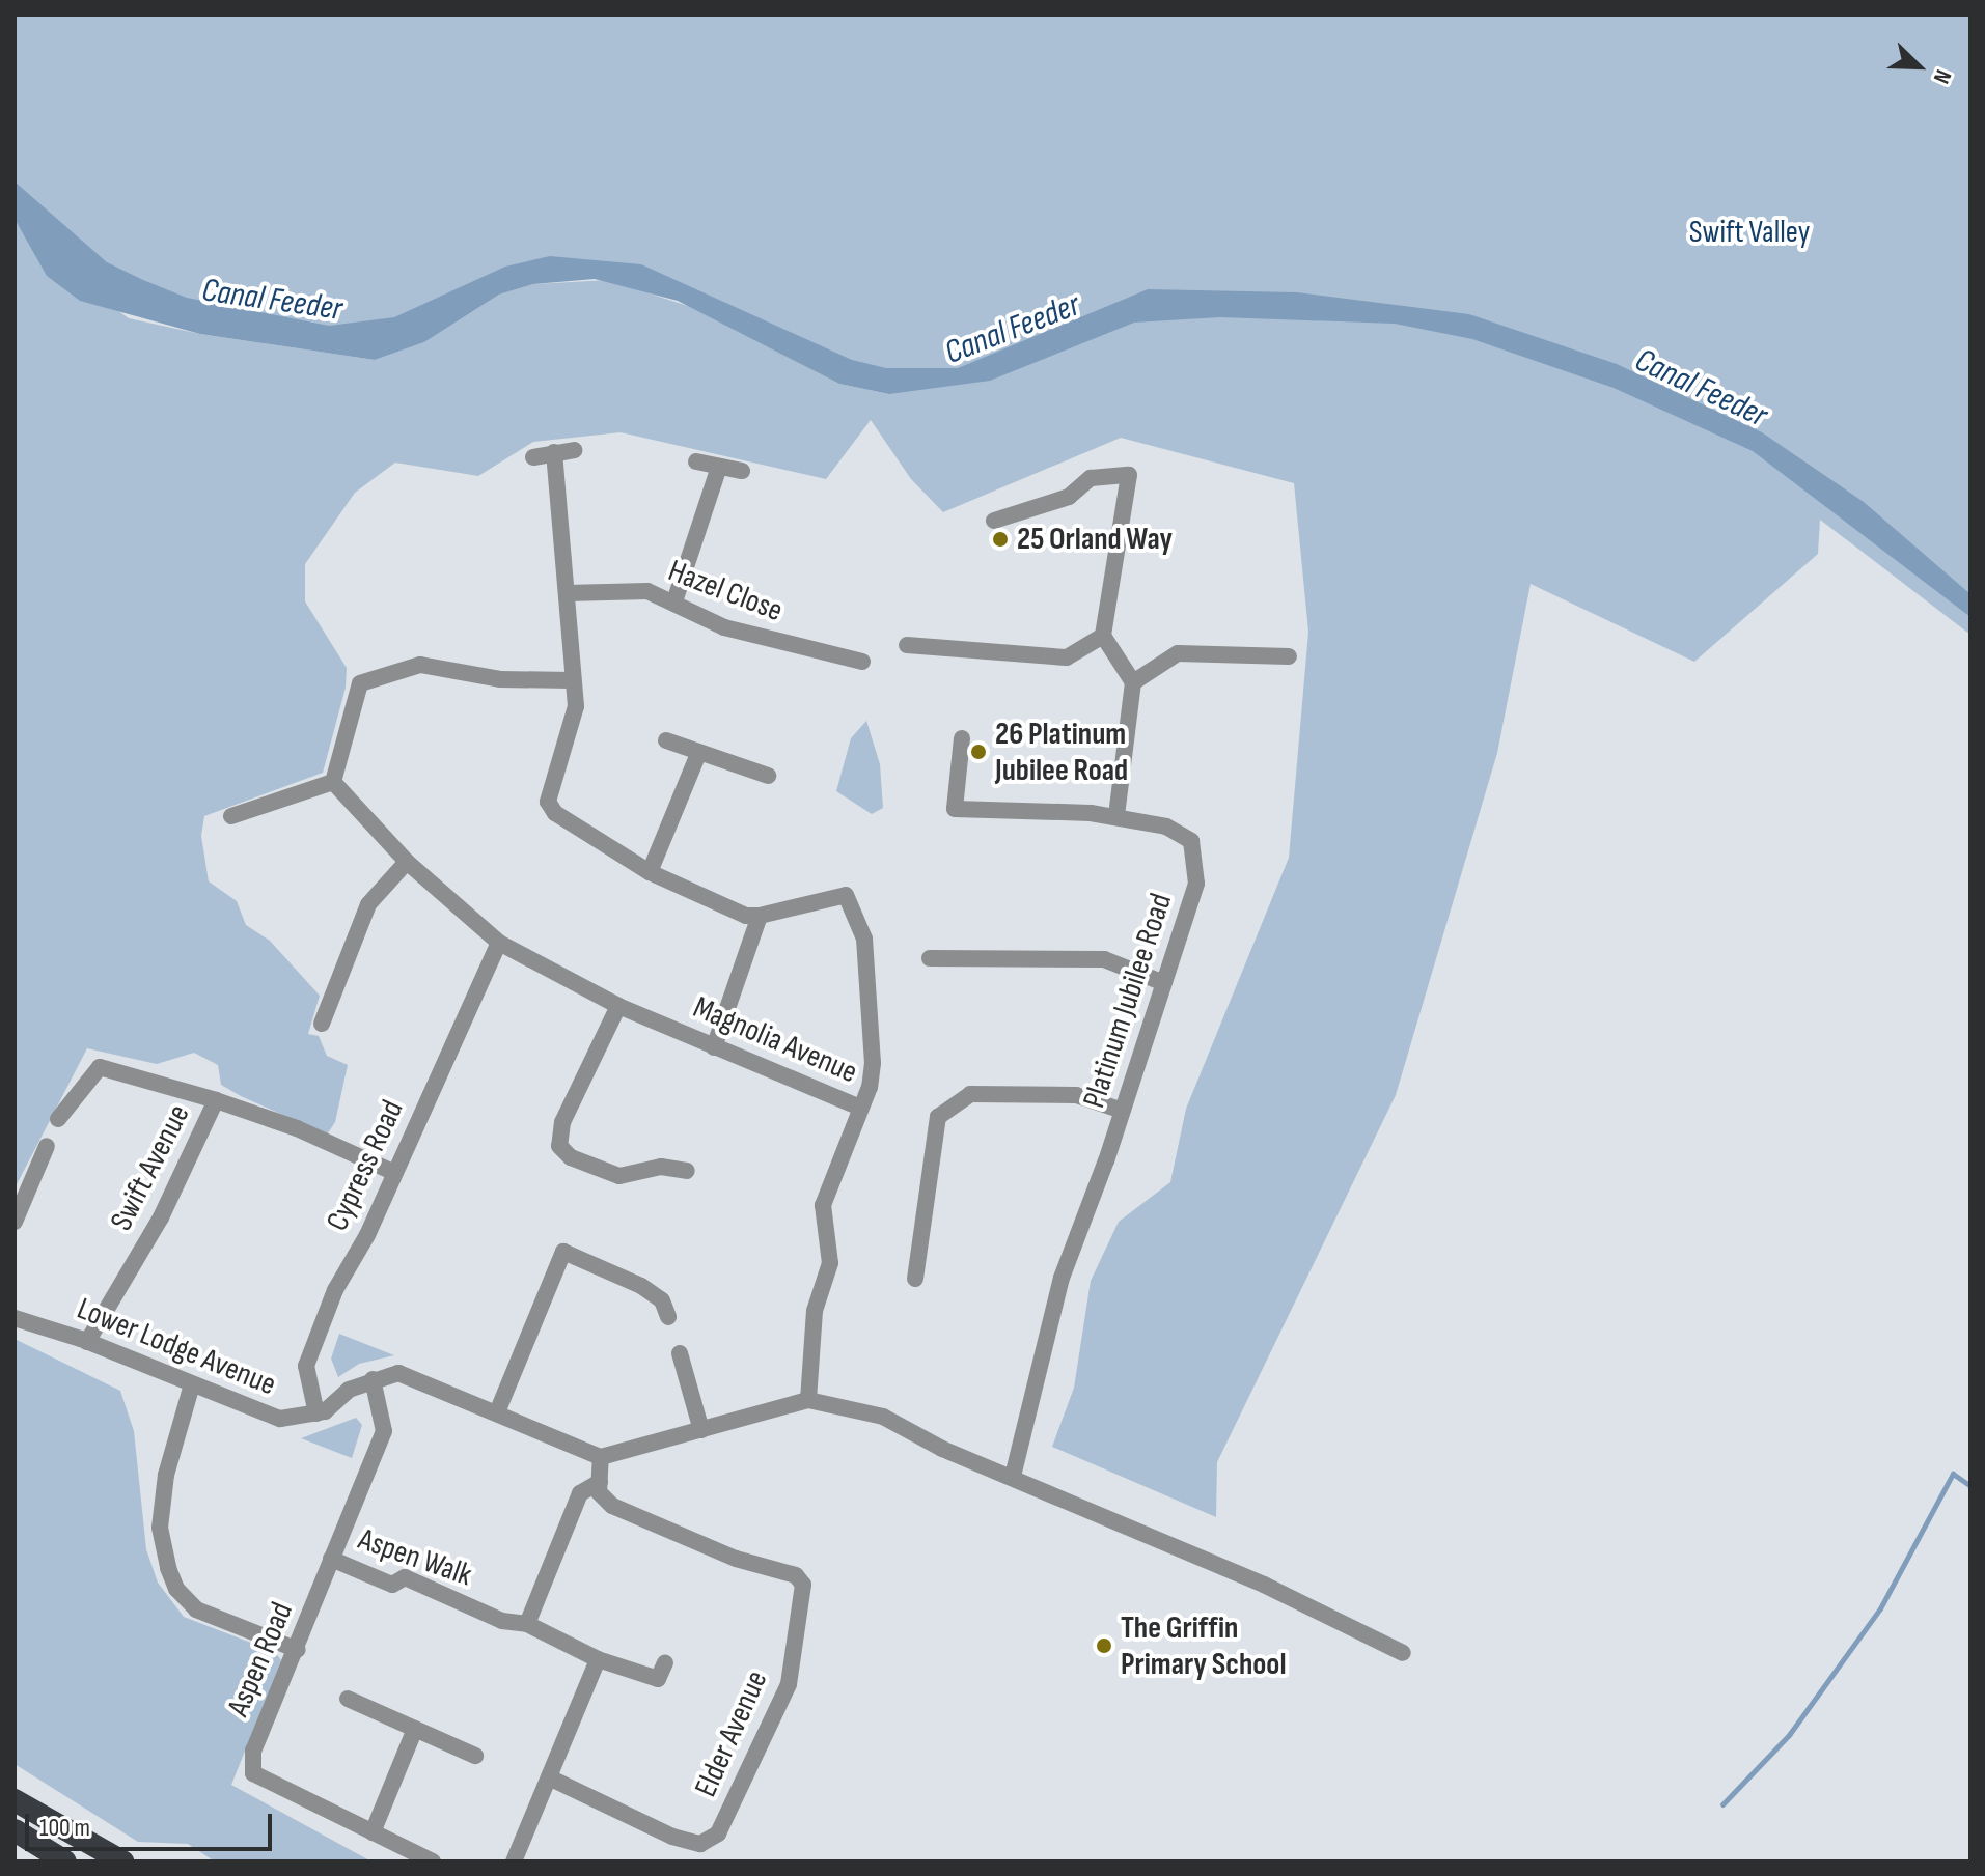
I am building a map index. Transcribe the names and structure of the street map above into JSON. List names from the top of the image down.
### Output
{
  "streets": {
    "street": [
      "Hazel Close",
      "Platinum Jubilee Road",
      "Magnolia Avenue",
      "Cypress Road",
      "Swift Avenue",
      "Lower Lodge Avenue",
      "Aspen Walk",
      "Aspen Road",
      "Elder Avenue"
    ]
  },
  "crossings": [
    ["Magnolia Avenue", "Cypress Road"],
    ["Cypress Road", "Swift Avenue"],
    ["Cypress Road", "Lower Lodge Avenue"],
    ["Swift Avenue", "Lower Lodge Avenue"],
    ["Lower Lodge Avenue", "Aspen Road"],
    ["Aspen Walk", "Aspen Road"]
  ],
  "water": ["Canal Feeder"],
  "parks": ["Swift Valley"],
  "places": ["25 Orland Way", "26 Platinum Jubilee Road", "The Griffin Primary School"],
  "scale_bar": "100 m",
  "north": "bottom right"
}
